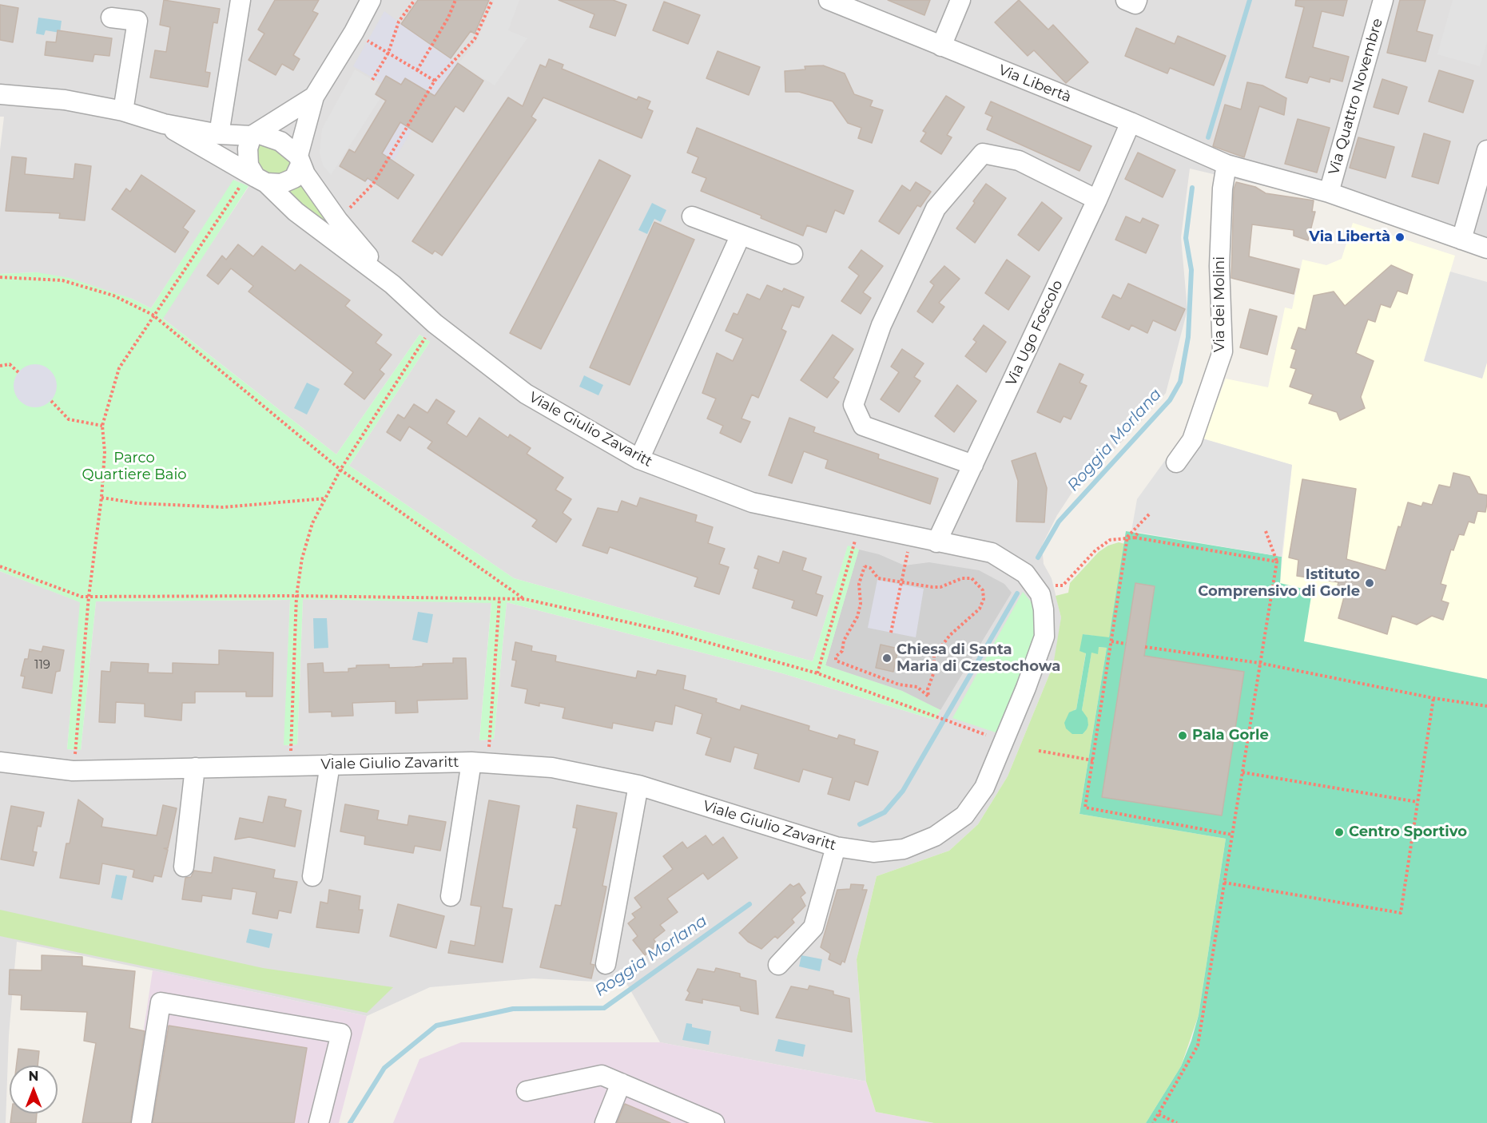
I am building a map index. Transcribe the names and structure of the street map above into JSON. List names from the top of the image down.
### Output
{
  "streets": {
    "street": [
      "Via Libertà",
      "Via Quattro Novembre",
      "Via dei Molini",
      "Via Ugo Foscolo",
      "Viale Giulio Zavaritt"
    ]
  },
  "crossings": [
    ["Via Libertà", "Via Quattro Novembre"],
    ["Via Libertà", "Via dei Molini"],
    ["Via Libertà", "Via Ugo Foscolo"],
    ["Via Ugo Foscolo", "Viale Giulio Zavaritt"]
  ],
  "water": ["Roggia Morlana"],
  "parks": ["Parco Quartiere Baio"],
  "places": [
    "Via Libertà",
    "Istituto Comprensivo di Gorle",
    "Chiesa di Santa Maria di Czestochowa",
    "Pala Gorle",
    "Centro Sportivo"
  ],
  "house_numbers": ["119"],
  "north": "top"
}
